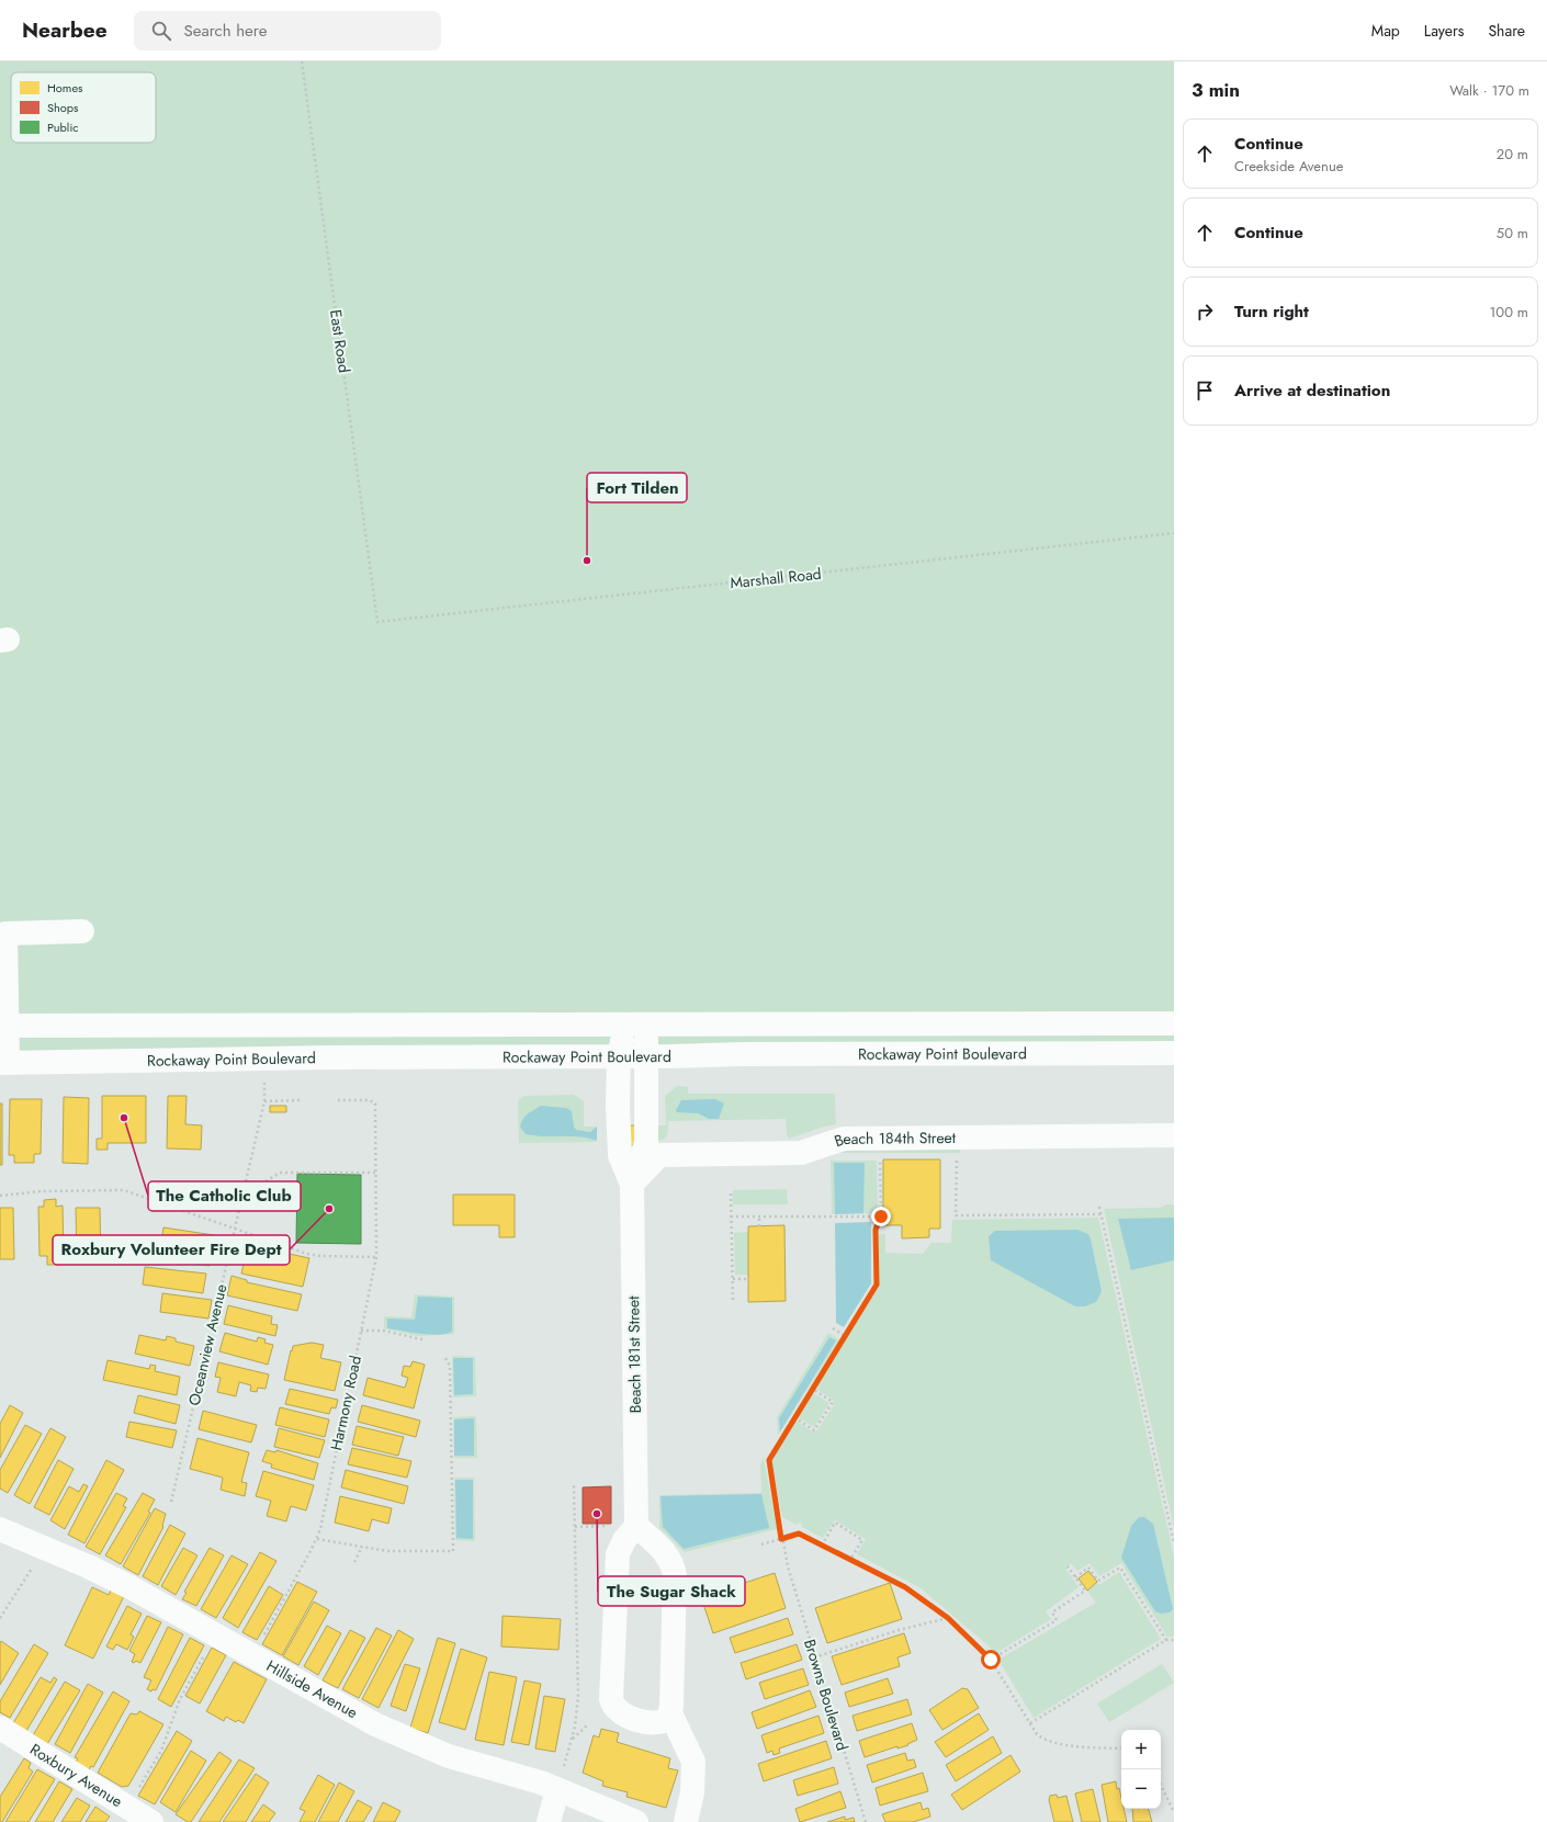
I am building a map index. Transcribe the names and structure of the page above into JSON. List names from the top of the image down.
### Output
{
  "streets": {
    "street": [
      "Rockaway Point Boulevard",
      "Beach 184th Street",
      "Beach 181st Street",
      "Hillside Avenue",
      "Roxbury Avenue"
    ],
    "path": [
      "East Road",
      "Marshall Road",
      "Oceanview Avenue",
      "Harmony Road",
      "Browns Boulevard"
    ]
  },
  "crossings": [
    ["East Road", "Marshall Road"],
    ["Rockaway Point Boulevard", "Beach 181st Street"],
    ["Beach 184th Street", "Beach 181st Street"],
    ["Harmony Road", "Hillside Avenue"]
  ],
  "places": [
    "Fort Tilden",
    "The Catholic Club",
    "Roxbury Volunteer Fire Dept",
    "The Sugar Shack"
  ],
  "legend": ["Homes", "Shops", "Public"],
  "page": {
    "header": "Nearbee",
    "search": "Search here",
    "nav": ["Map", "Layers", "Share"],
    "heading": ["3 min", "Walk · 170 m"],
    "list": [
      ["Continue", "Creekside Avenue", "20 m"],
      ["Continue", "50 m"],
      ["Turn right", "100 m"],
      "Arrive at destination"
    ],
    "map_buttons": ["+", "−"]
  }
}
